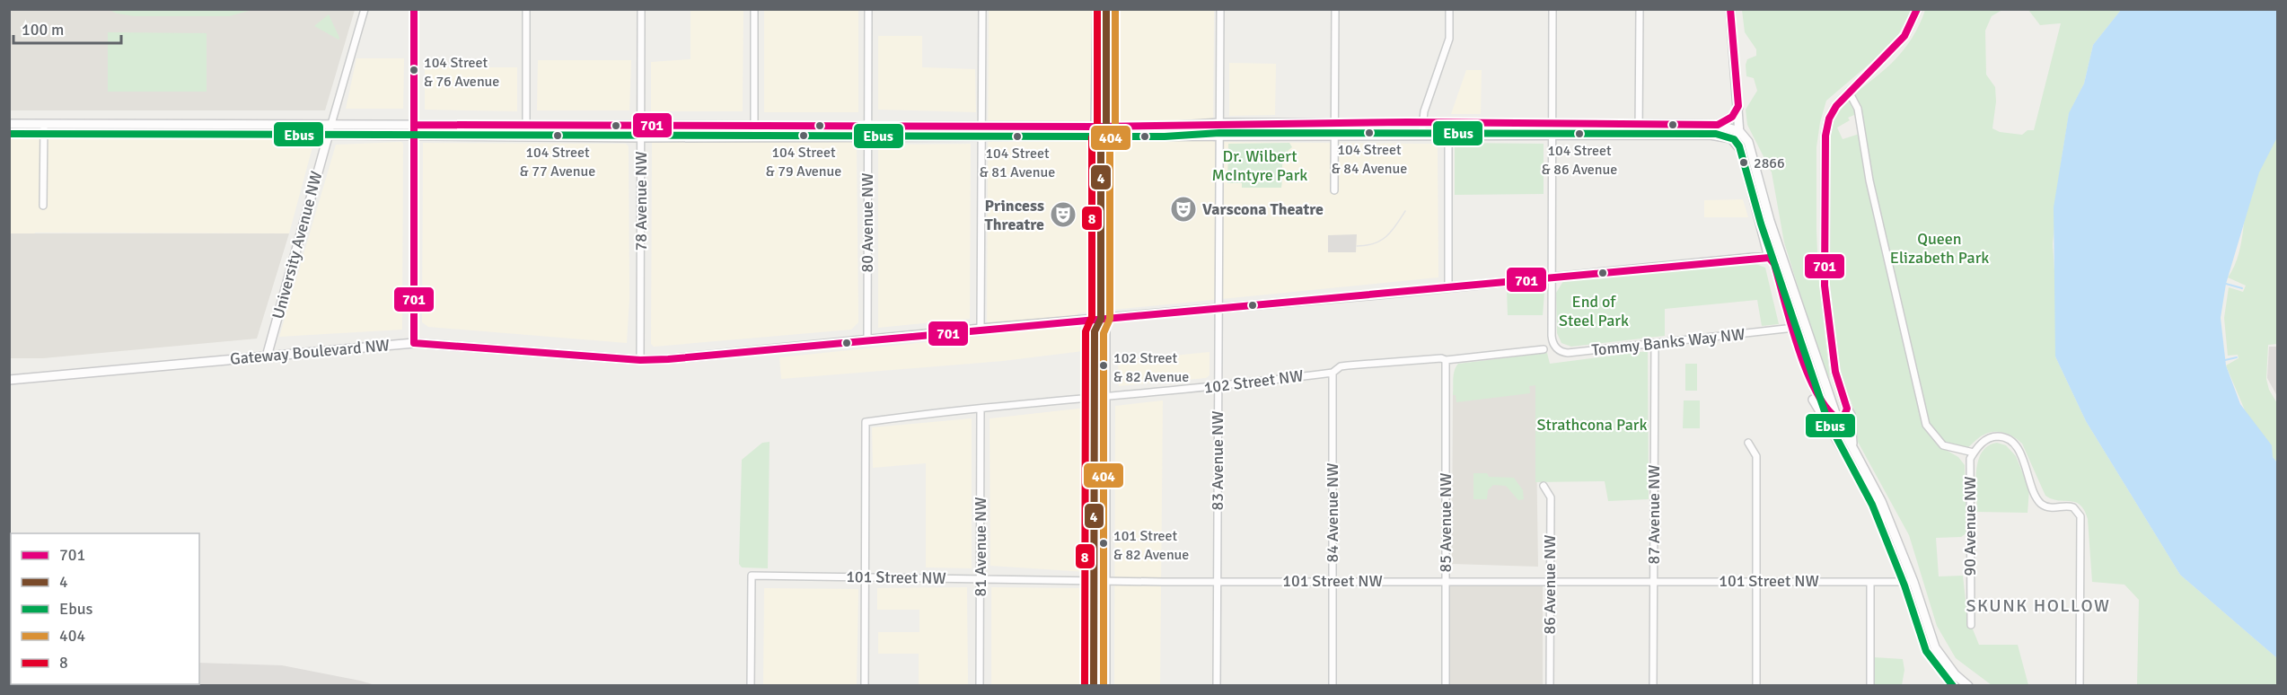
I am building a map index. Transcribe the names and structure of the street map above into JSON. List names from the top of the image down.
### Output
{
  "streets": {
    "main road": ["University Avenue NW", "Gateway Boulevard NW"],
    "street": [
      "78 Avenue NW",
      "80 Avenue NW",
      "Tommy Banks Way NW",
      "102 Street NW",
      "83 Avenue NW",
      "84 Avenue NW",
      "87 Avenue NW",
      "85 Avenue NW",
      "90 Avenue NW",
      "81 Avenue NW",
      "101 Street NW",
      "86 Avenue NW"
    ]
  },
  "crossings": [
    ["78 Avenue NW", "Gateway Boulevard NW"],
    ["80 Avenue NW", "Gateway Boulevard NW"],
    ["University Avenue NW", "Gateway Boulevard NW"],
    ["Tommy Banks Way NW", "Gateway Boulevard NW"],
    ["Tommy Banks Way NW", "87 Avenue NW"],
    ["Gateway Boulevard NW", "83 Avenue NW"],
    ["102 Street NW", "83 Avenue NW"],
    ["102 Street NW", "84 Avenue NW"],
    ["102 Street NW", "85 Avenue NW"],
    ["102 Street NW", "81 Avenue NW"],
    ["102 Street NW", "101 Street NW"],
    ["83 Avenue NW", "101 Street NW"],
    ["84 Avenue NW", "101 Street NW"],
    ["87 Avenue NW", "101 Street NW"],
    ["85 Avenue NW", "101 Street NW"],
    ["81 Avenue NW", "101 Street NW"],
    ["101 Street NW", "86 Avenue NW"]
  ],
  "districts": ["SKUNK HOLLOW"],
  "parks": [
    "Dr. Wilbert McIntyre Park",
    "Queen Elizabeth Park",
    "End of Steel Park",
    "Strathcona Park"
  ],
  "places": {
    "other": [
      "104 Street & 76 Avenue",
      "104 Street & 84 Avenue",
      "104 Street & 86 Avenue",
      "104 Street & 77 Avenue",
      "104 Street & 79 Avenue",
      "104 Street & 81 Avenue",
      "2866",
      "102 Street & 82 Avenue",
      "101 Street & 82 Avenue"
    ],
    "theatre": ["Varscona Theatre", "Princess Threatre"]
  },
  "lines": [
    "transit line 701",
    "transit line 4",
    "transit line 404",
    "transit line 8",
    "transit line Ebus"
  ],
  "legend": [
    "701",
    "4",
    "Ebus",
    "404",
    "8"
  ],
  "scale_bar": "100 m"
}
